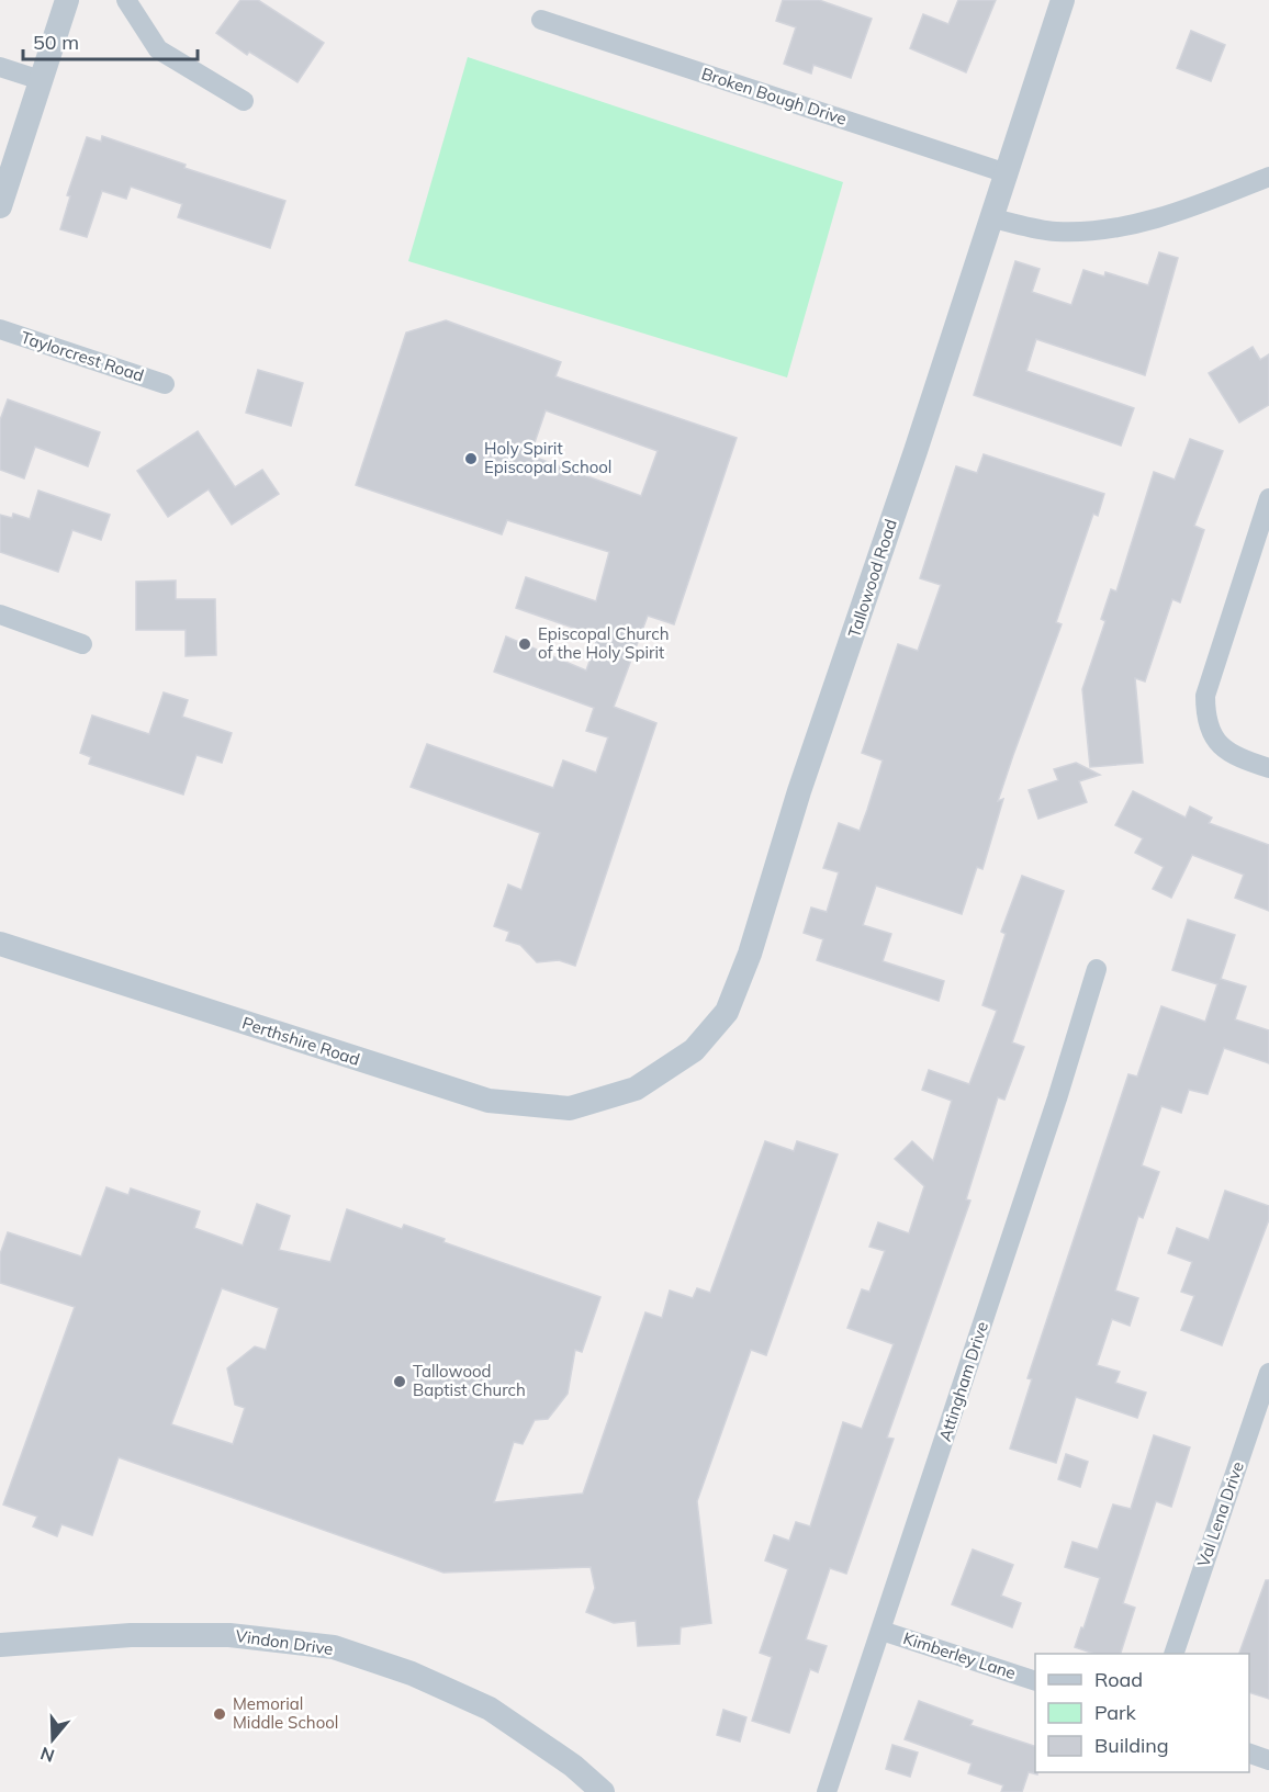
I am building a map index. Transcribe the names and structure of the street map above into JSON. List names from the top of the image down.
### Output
{
  "streets": {
    "street": [
      "Broken Bough Drive",
      "Taylorcrest Road",
      "Tallowood Road",
      "Perthshire Road",
      "Attingham Drive",
      "Val Lena Drive",
      "Vindon Drive",
      "Kimberley Lane"
    ]
  },
  "crossings": [
    ["Broken Bough Drive", "Tallowood Road"],
    ["Tallowood Road", "Perthshire Road"],
    ["Attingham Drive", "Kimberley Lane"]
  ],
  "places": [
    "Holy Spirit Episcopal School",
    "Episcopal Church of the Holy Spirit",
    "Tallowood Baptist Church",
    "Memorial Middle School"
  ],
  "legend": ["Road", "Park", "Building"],
  "scale_bar": "50 m",
  "north": "bottom"
}
